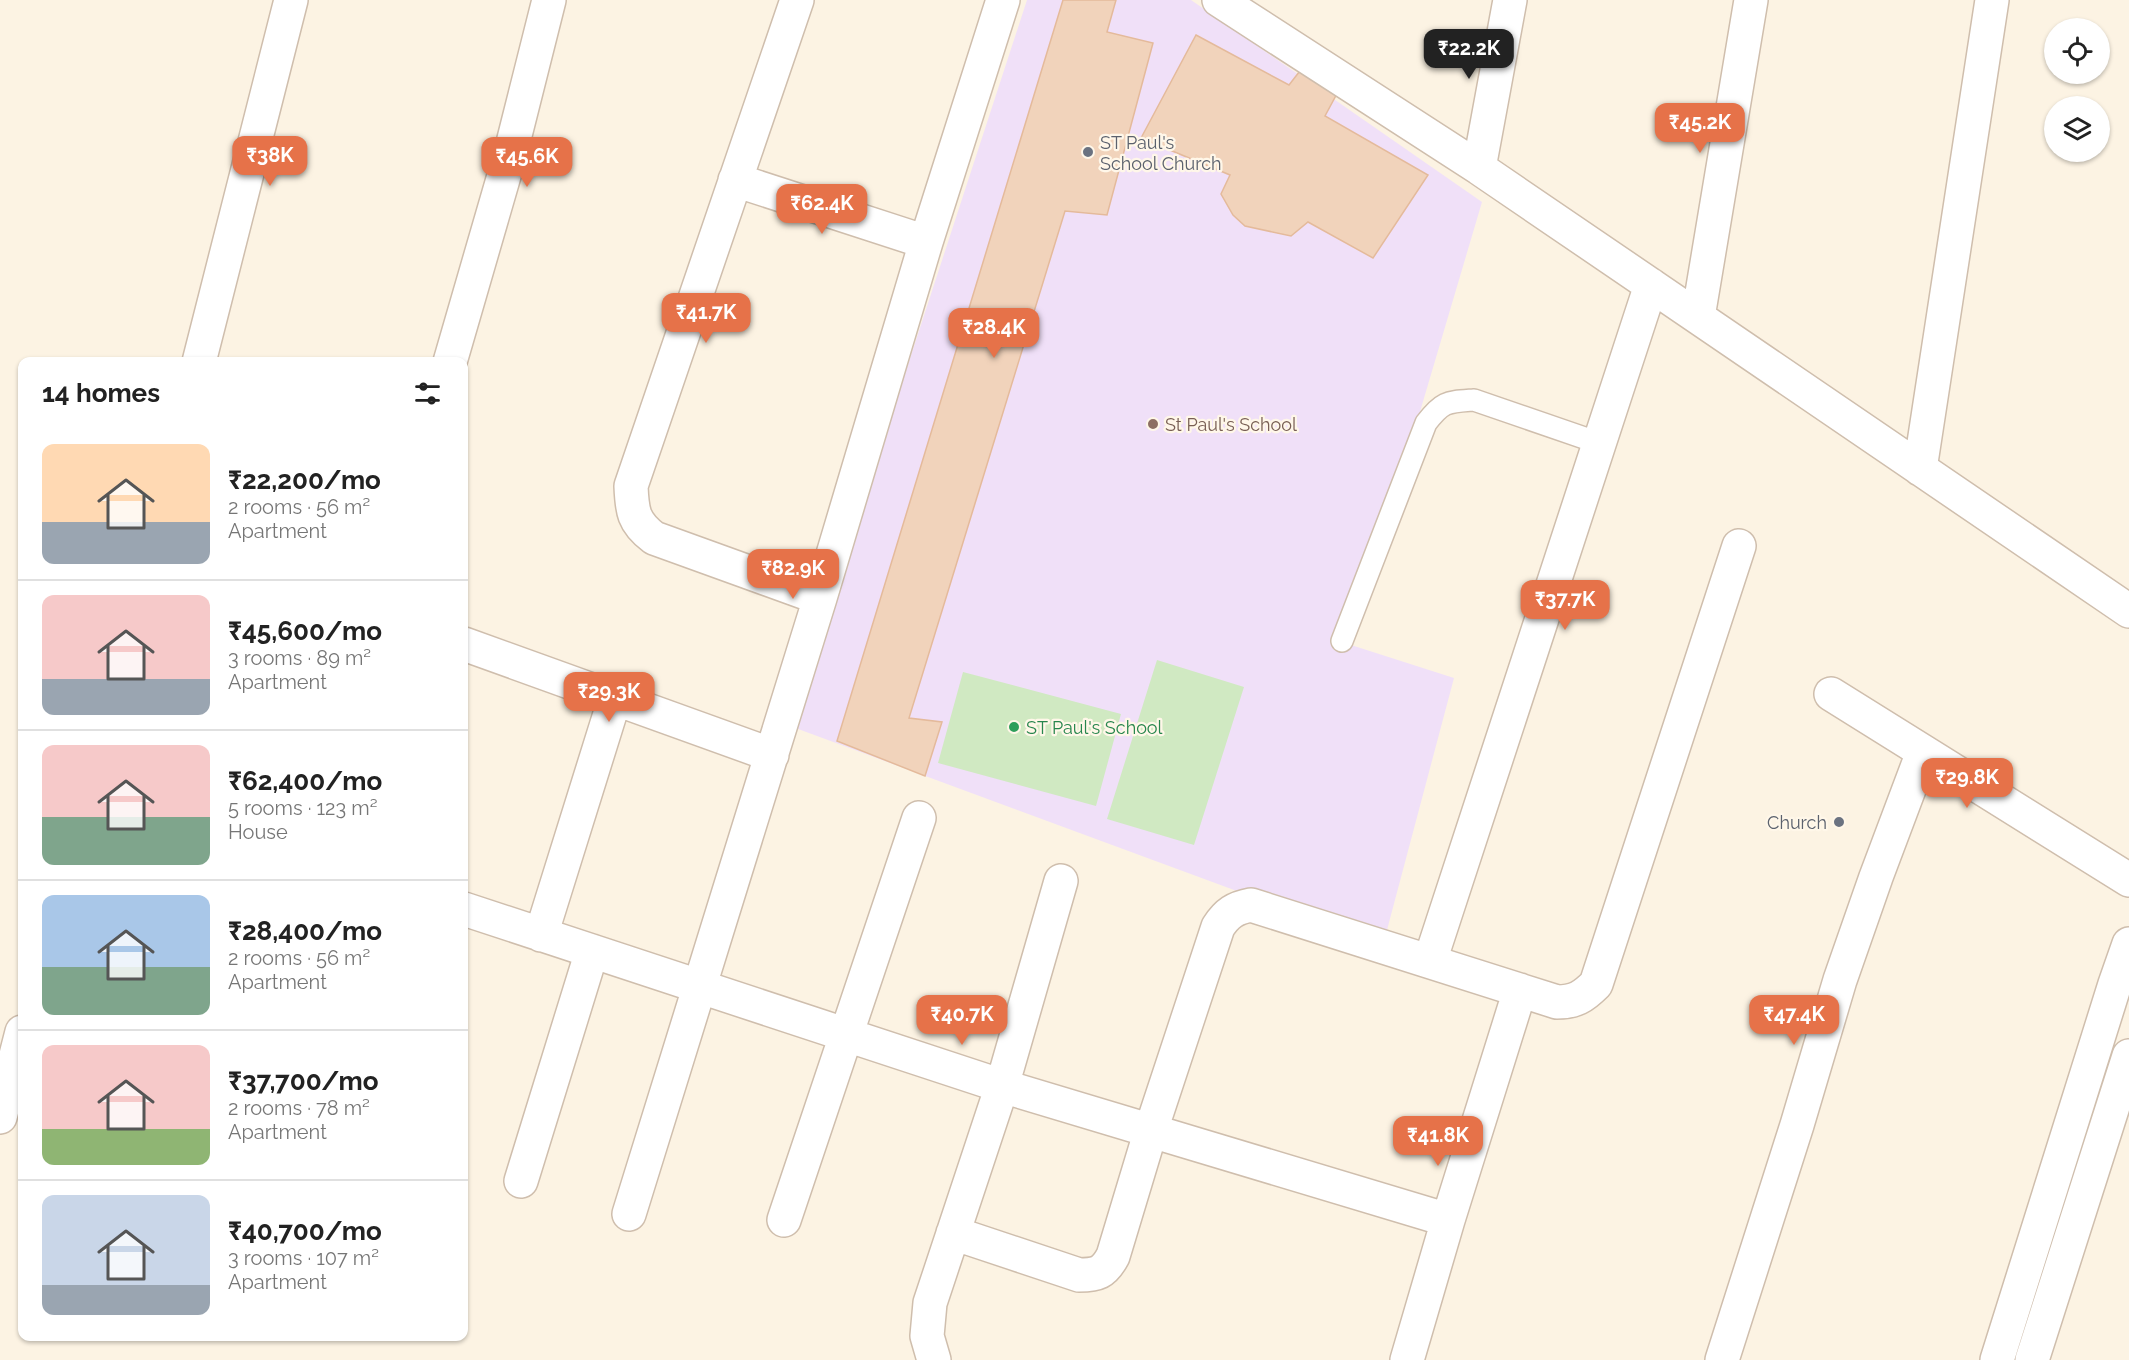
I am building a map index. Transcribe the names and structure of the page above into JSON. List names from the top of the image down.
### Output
{
  "places": [
    "ST Paul's School Church",
    "St Paul's School",
    "ST Paul's School",
    "Church"
  ],
  "page": {
    "price": [
      "₹22.2K",
      "₹45.2K",
      "₹38K",
      "₹45.6K",
      "₹62.4K",
      "₹41.7K",
      "₹28.4K",
      "₹82.9K",
      "₹37.7K",
      "₹29.3K",
      "₹29.8K",
      "₹40.7K",
      "₹47.4K",
      "₹41.8K"
    ],
    "heading": "14 homes",
    "list": [
      {
        "name": "₹22,200/mo",
        "note": "2 rooms · 56 m² · Apartment"
      },
      {
        "name": "₹45,600/mo",
        "note": "3 rooms · 89 m² · Apartment"
      },
      {
        "name": "₹62,400/mo",
        "note": "5 rooms · 123 m² · House"
      },
      {
        "name": "₹28,400/mo",
        "note": "2 rooms · 56 m² · Apartment"
      },
      {
        "name": "₹37,700/mo",
        "note": "2 rooms · 78 m² · Apartment"
      },
      {
        "name": "₹40,700/mo",
        "note": "3 rooms · 107 m² · Apartment"
      }
    ]
  }
}
